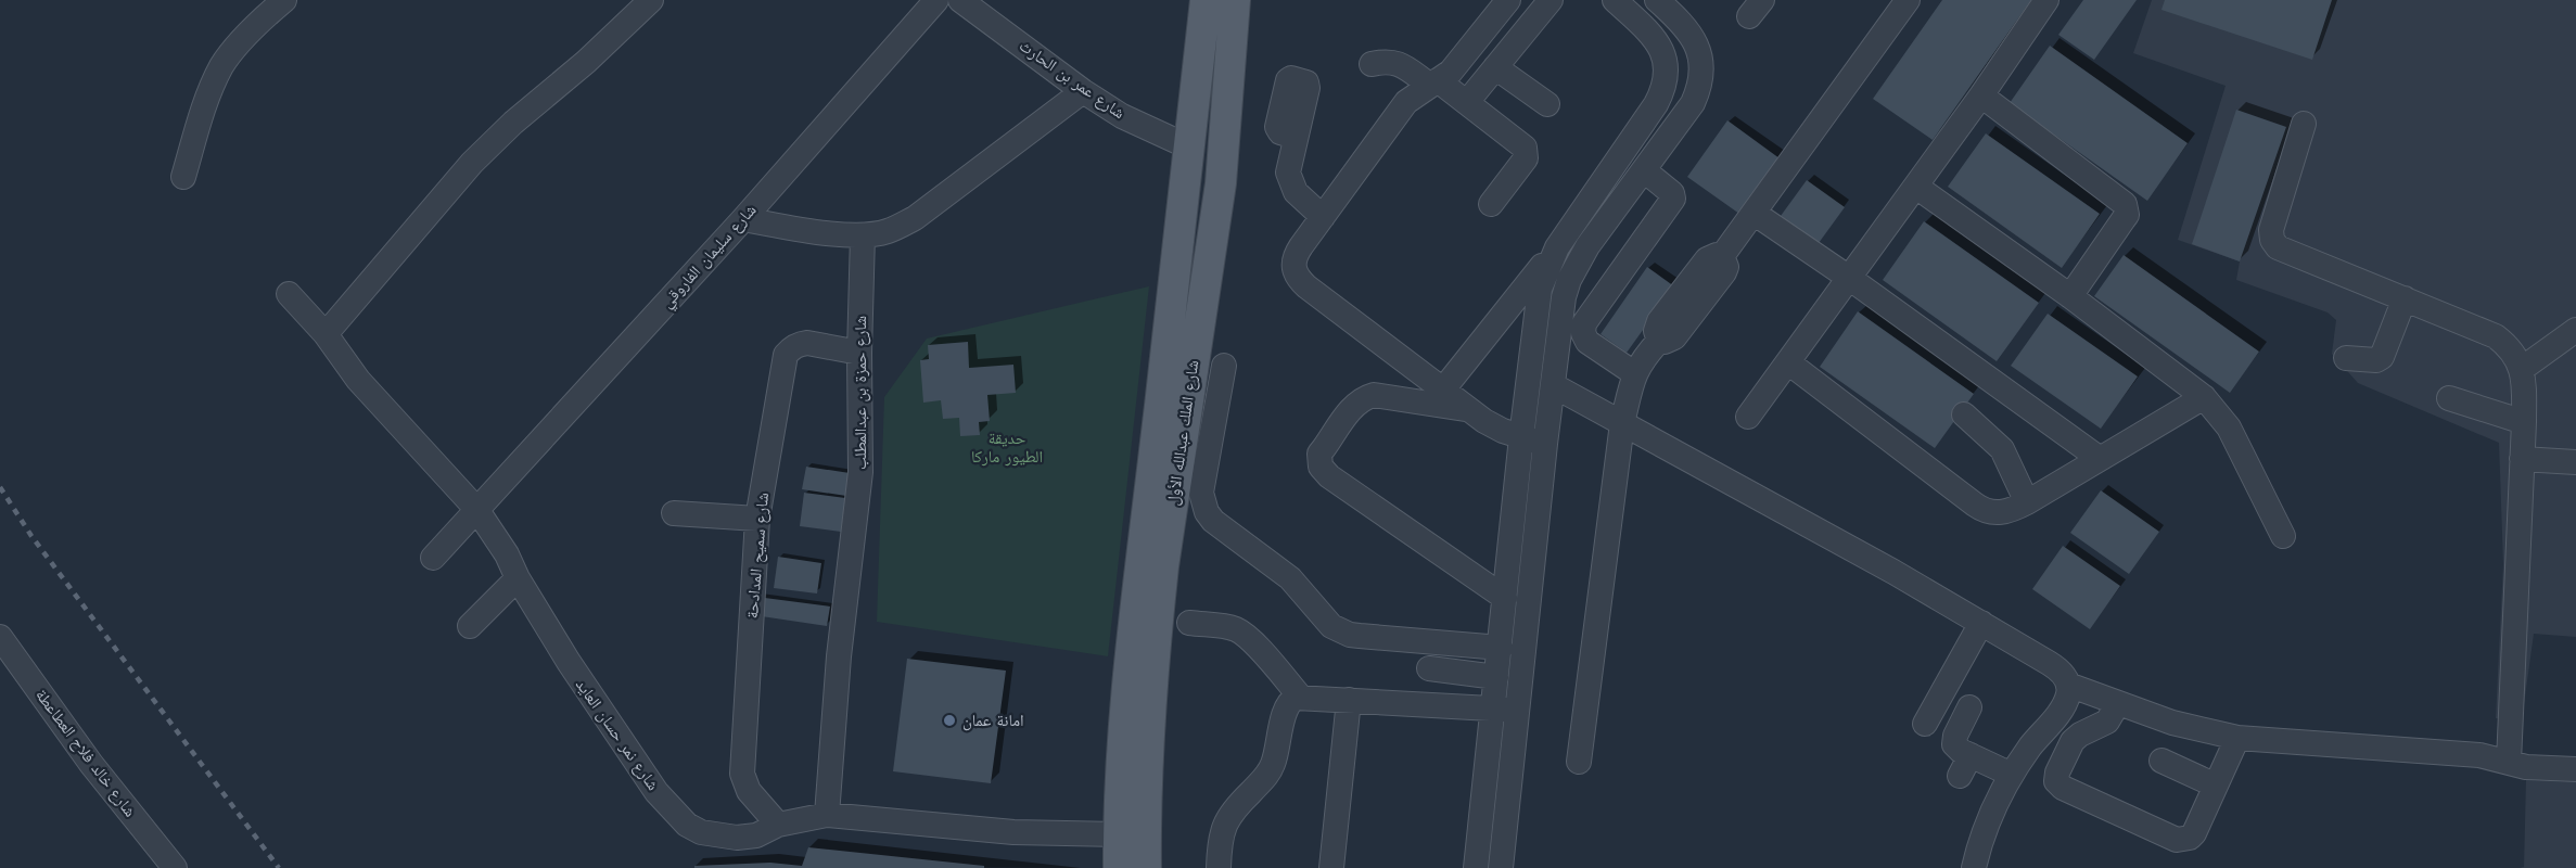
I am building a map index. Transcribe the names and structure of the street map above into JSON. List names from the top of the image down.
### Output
{
  "streets": {
    "main road": ["شارع الملك عبدالله الأول"],
    "street": [
      "شارع عمر بن الحارث",
      "شارع سليمان الفاروقي",
      "شارع حمزة بن عبدالمطلب",
      "شارع سميح المدادحة",
      "شارع نمر حسان العايد",
      "شارع خالد فلاح العطاعطة"
    ]
  },
  "crossings": [
    ["شارع عمر بن الحارث", "شارع الملك عبدالله الأول"],
    ["شارع سليمان الفاروقي", "شارع نمر حسان العايد"],
    ["شارع حمزة بن عبدالمطلب", "شارع سميح المدادحة"],
    ["شارع حمزة بن عبدالمطلب", "شارع نمر حسان العايد"],
    ["شارع الملك عبدالله الأول", "شارع نمر حسان العايد"],
    ["شارع سميح المدادحة", "شارع نمر حسان العايد"]
  ],
  "parks": ["حديقة الطيور ماركا"],
  "places": ["امانة عمان"]
}
